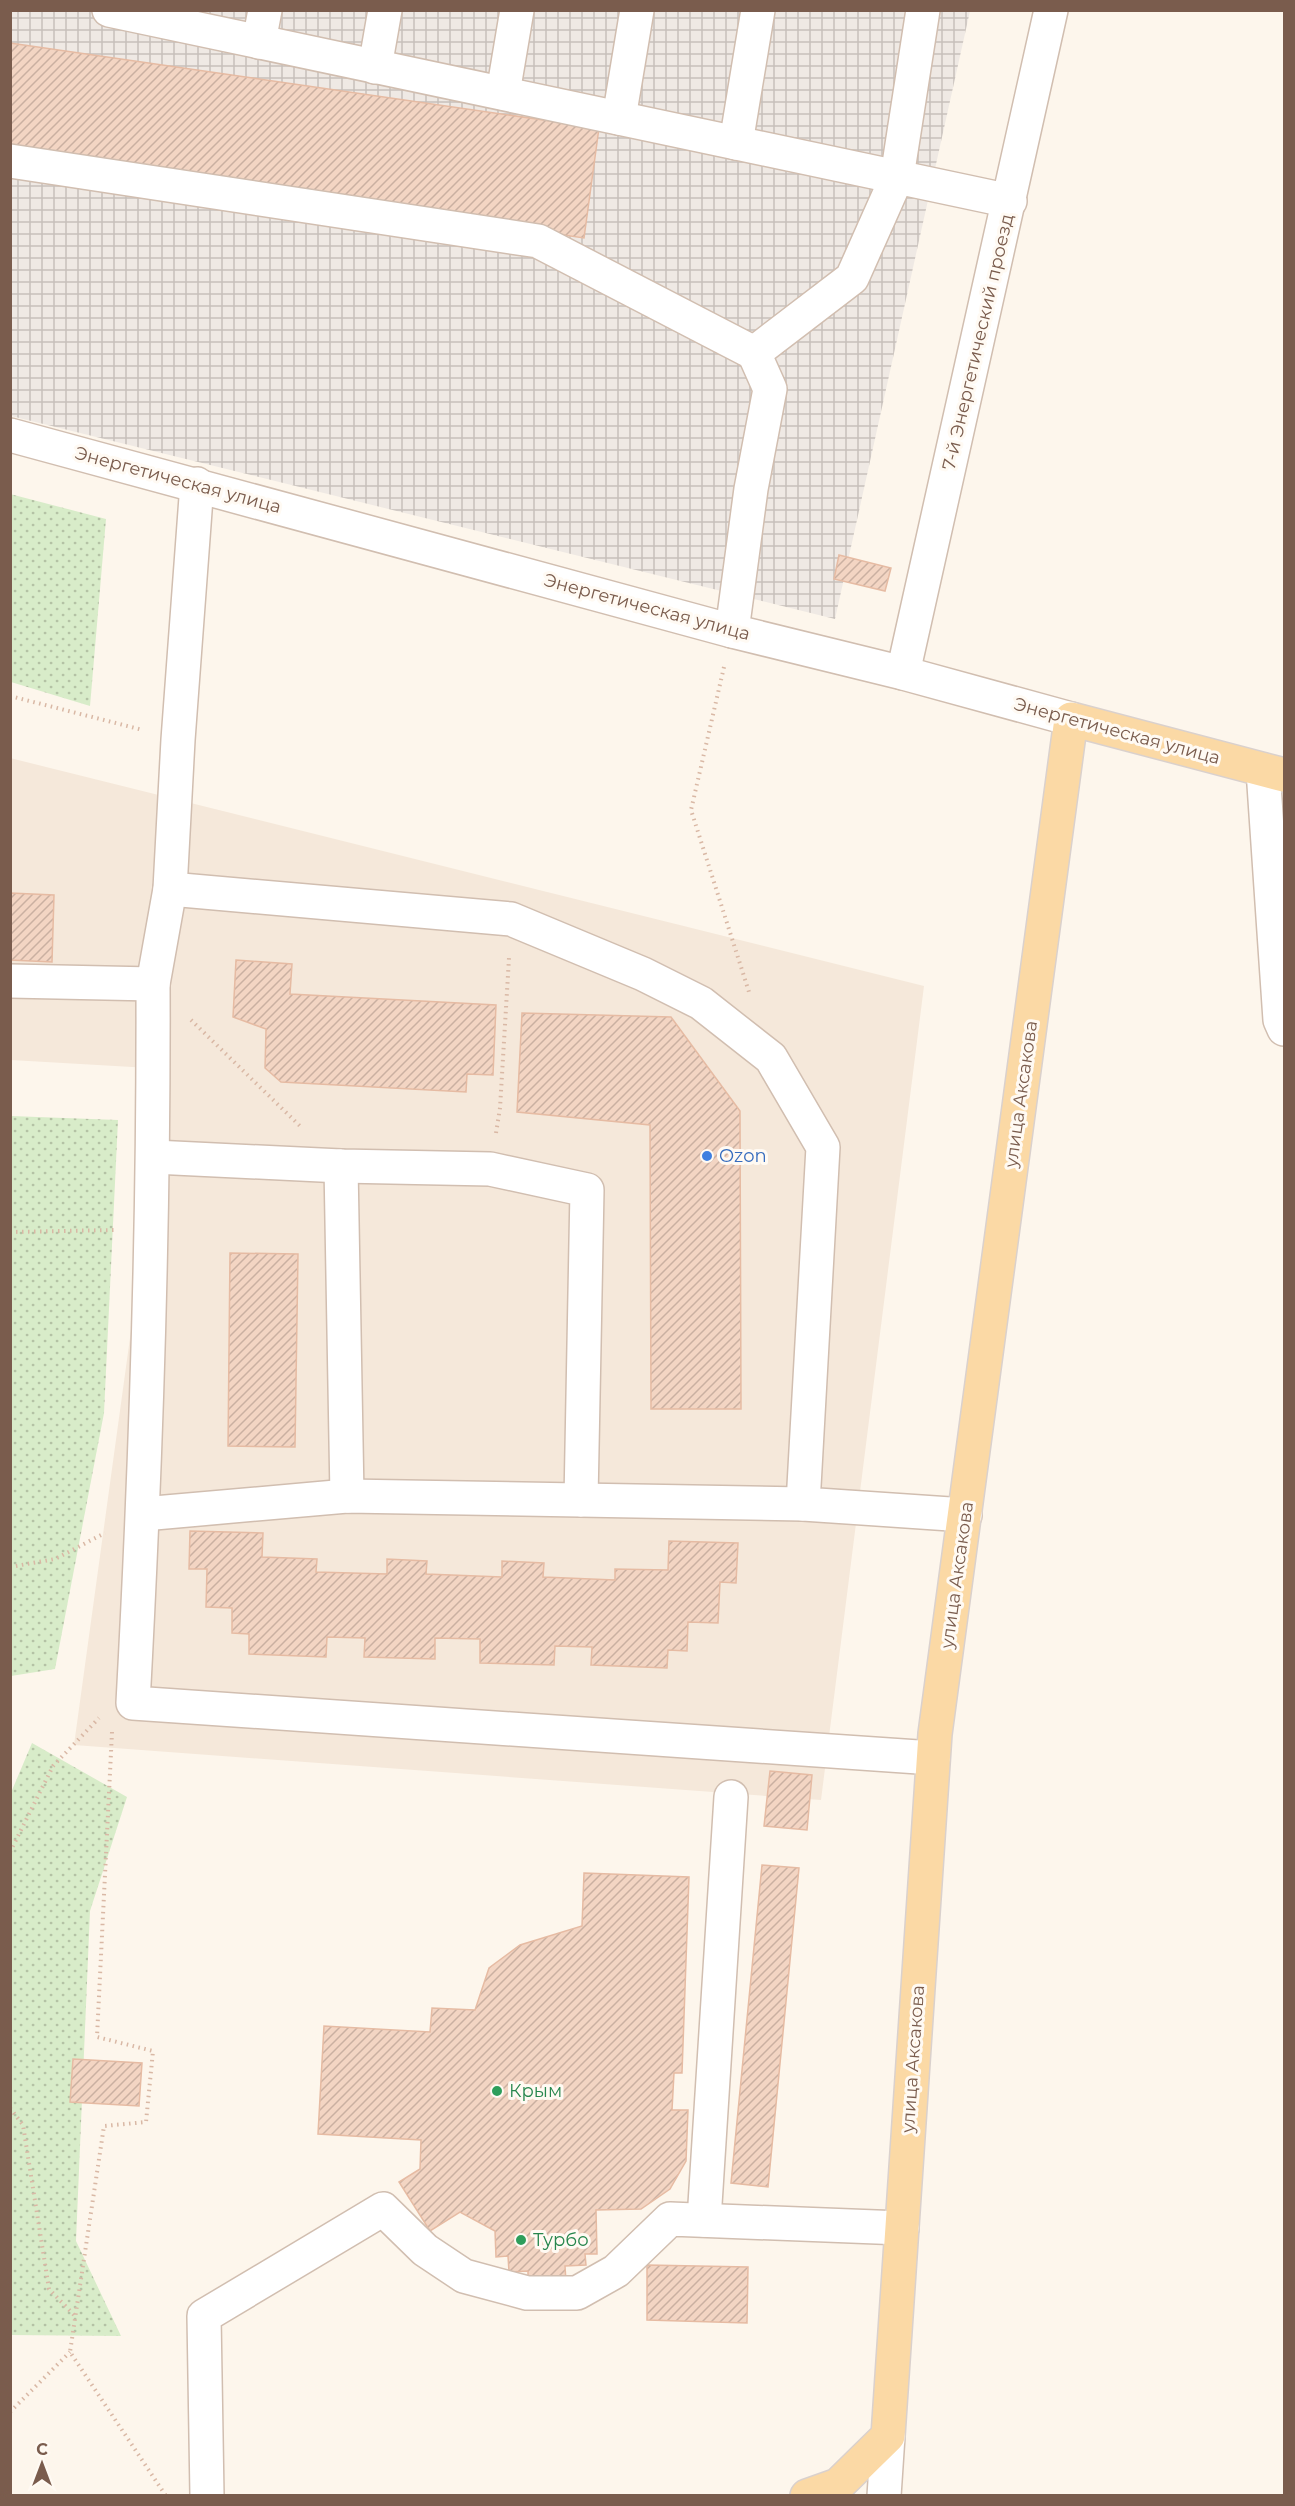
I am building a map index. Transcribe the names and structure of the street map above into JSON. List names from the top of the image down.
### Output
{
  "streets": {
    "main road": ["Энергетическая улица", "улица Аксакова"],
    "street": ["7-й Энергетический проезд"]
  },
  "crossings": [
    ["7-й Энергетический проезд", "Энергетическая улица"],
    ["Энергетическая улица", "улица Аксакова"]
  ],
  "places": ["Ozon", "Крым", "Турбо"],
  "north": "top"
}
